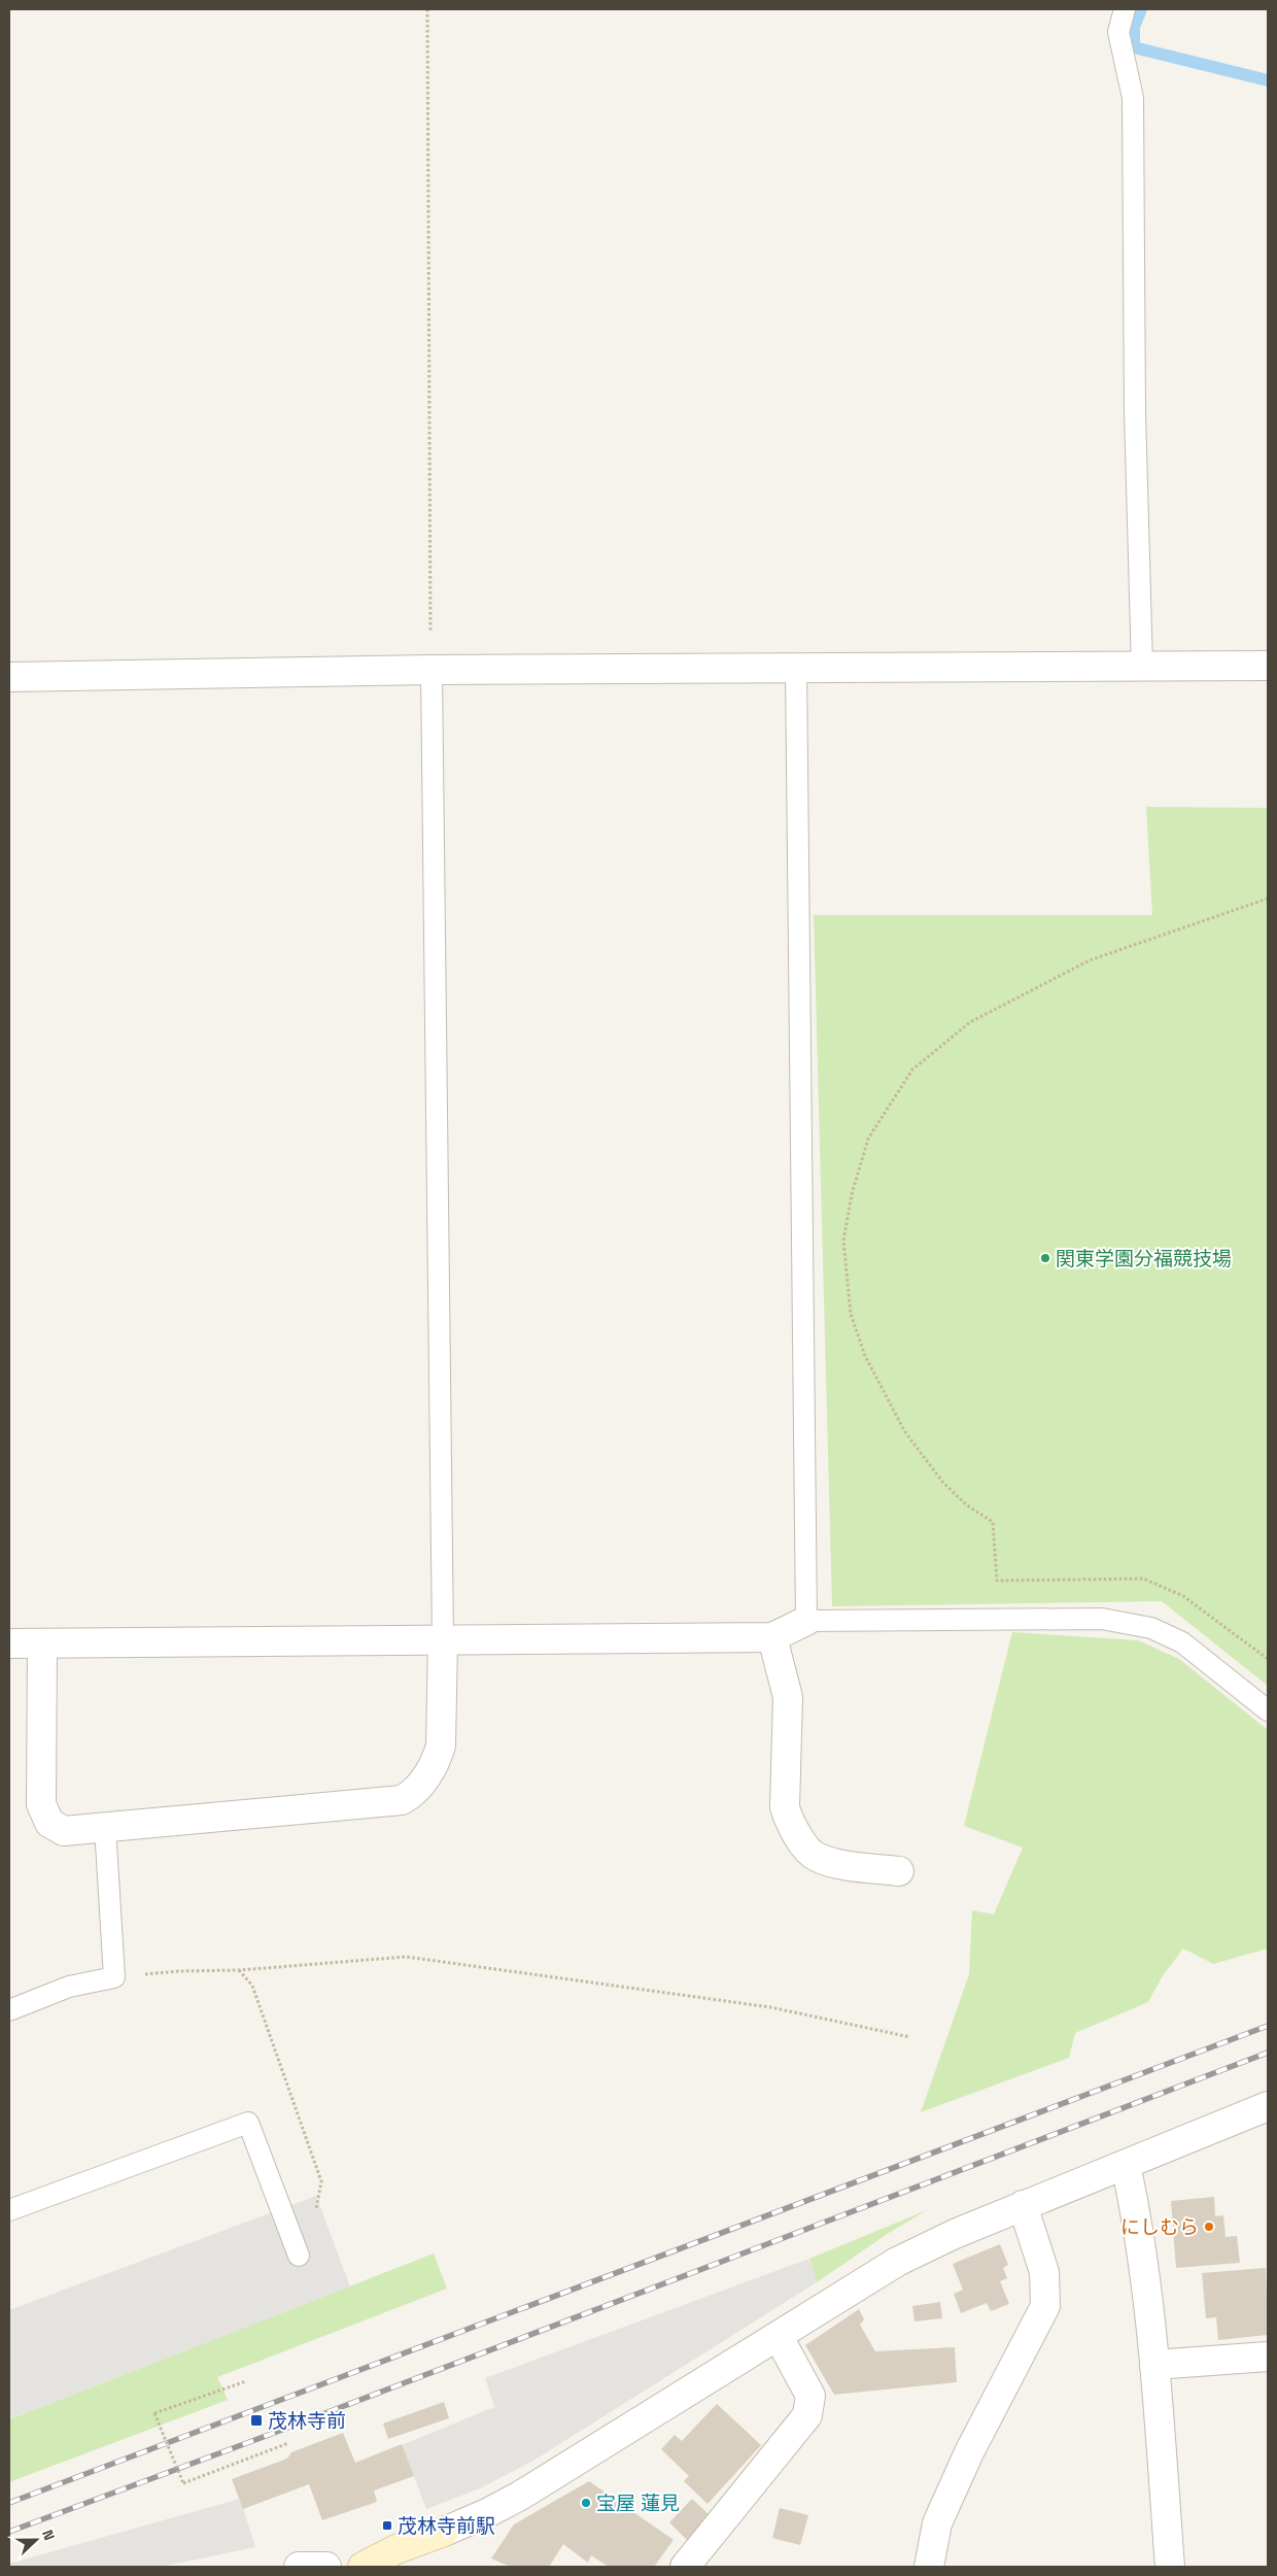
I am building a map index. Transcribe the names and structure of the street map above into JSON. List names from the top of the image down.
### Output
{
  "places": {
    "other": ["関東学園分福競技場", "にしむら", "宝屋 蓮見"],
    "transit": ["茂林寺前", "茂林寺前駅"]
  },
  "north": "right"
}
